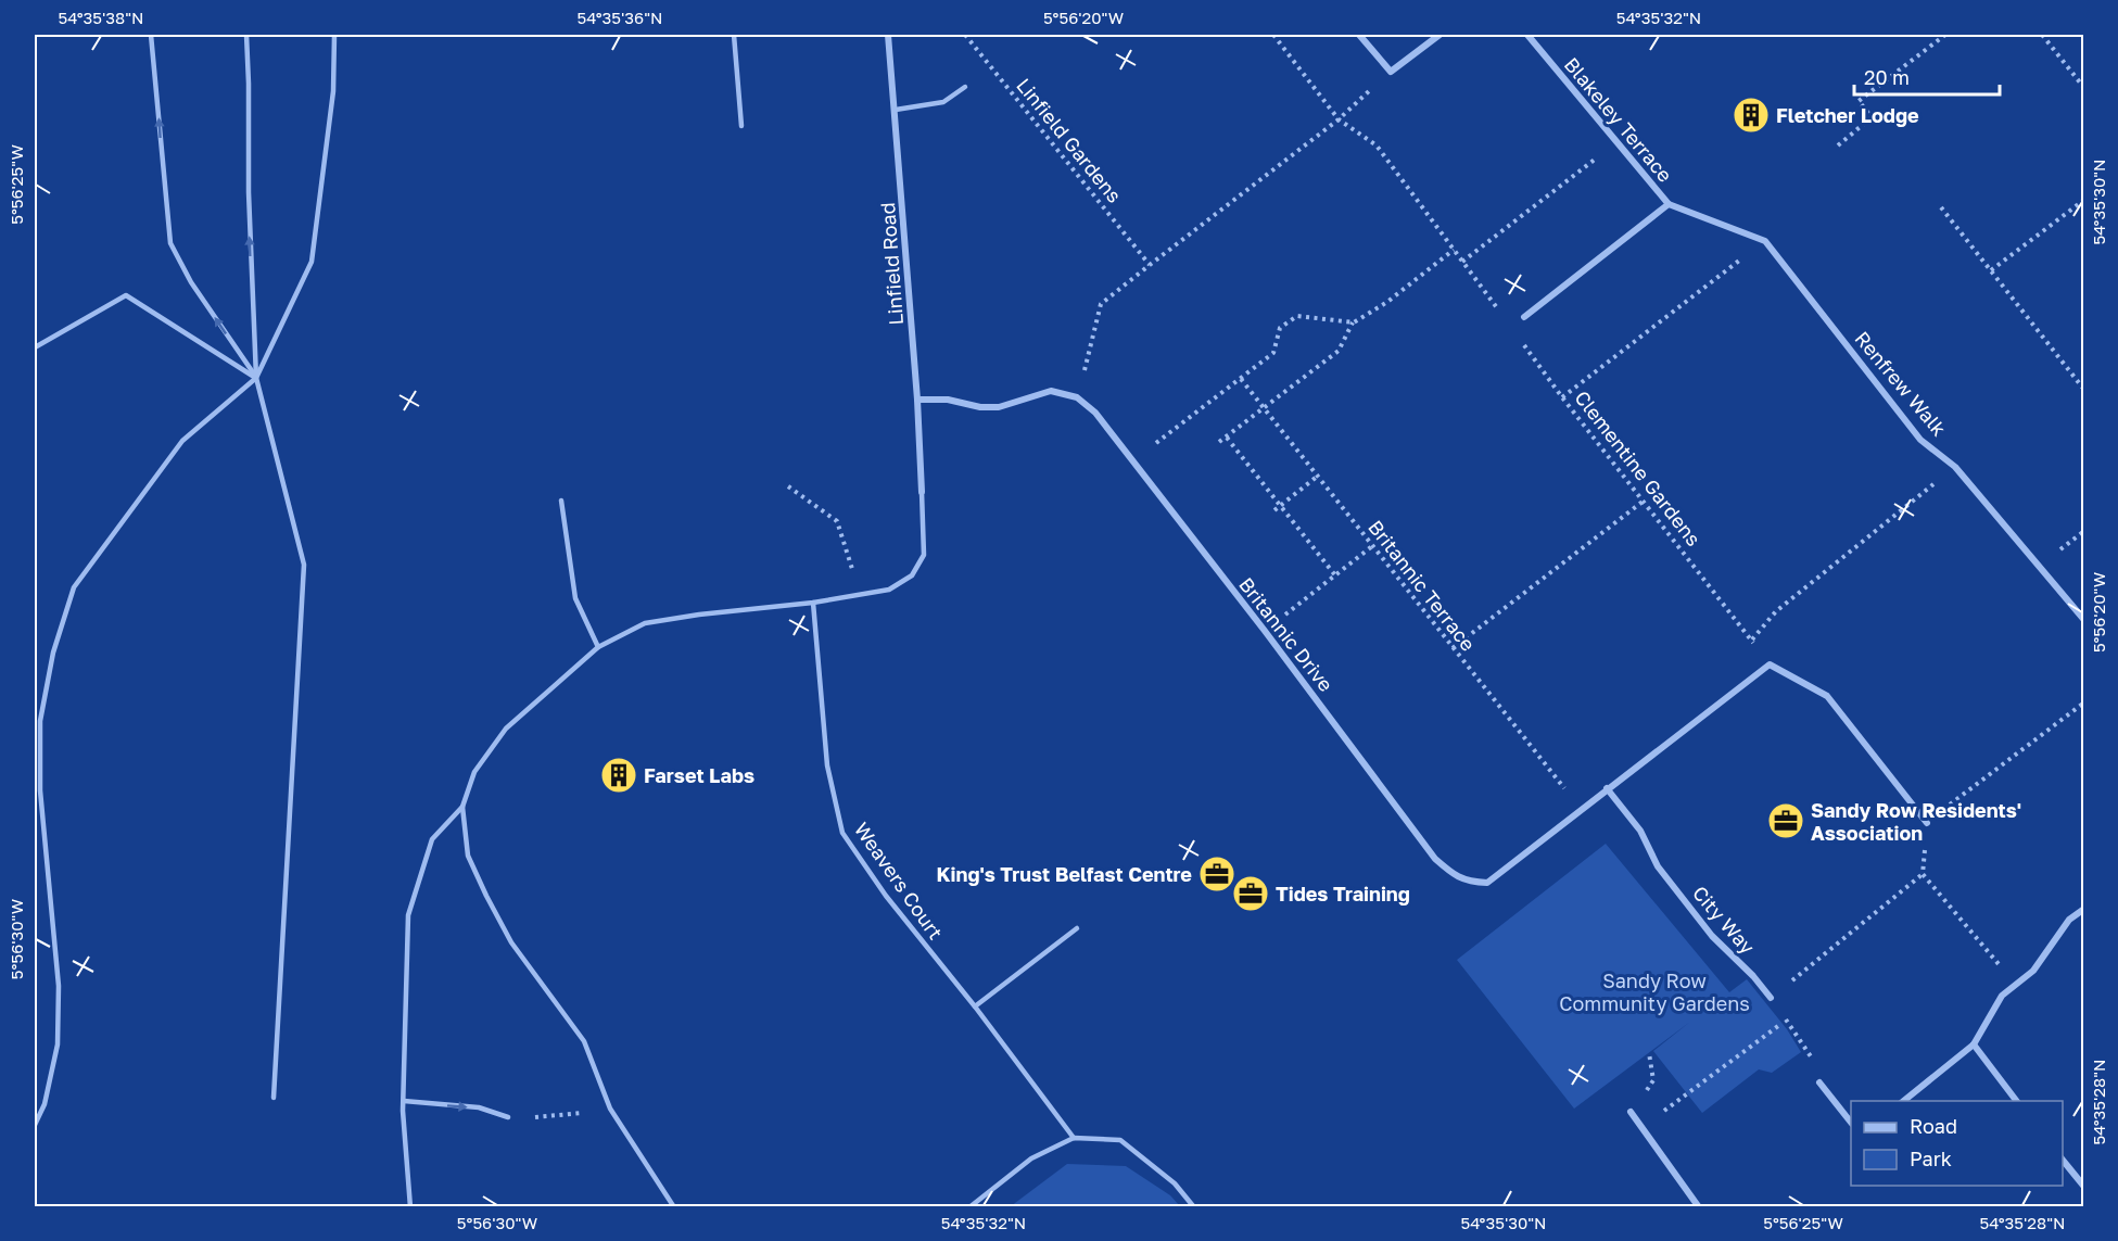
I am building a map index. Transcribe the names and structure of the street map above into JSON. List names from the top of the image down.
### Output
{
  "streets": {
    "street": [
      "Blakeley Terrace",
      "Linfield Road",
      "Renfrew Walk",
      "Britannic Drive",
      "City Way"
    ],
    "lane": ["Weavers Court"],
    "path": ["Linfield Gardens", "Clementine Gardens", "Britannic Terrace"]
  },
  "crossings": [
    ["Clementine Gardens", "Britannic Drive"],
    ["Britannic Terrace", "Britannic Drive"],
    ["Britannic Drive", "City Way"]
  ],
  "parks": ["Sandy Row Community Gardens"],
  "places": {
    "building": ["Fletcher Lodge", "Farset Labs"],
    "office": ["Sandy Row Residents' Association", "King's Trust Belfast Centre", "Tides Training"]
  },
  "legend": ["Road", "Park"],
  "scale_bar": "20 m",
  "coordinates": [
    "54°35'38\"N",
    "54°35'36\"N",
    "5°56'20\"W",
    "54°35'32\"N",
    "5°56'25\"W",
    "54°35'30\"N",
    "5°56'30\"W",
    "54°35'28\"N"
  ]
}
